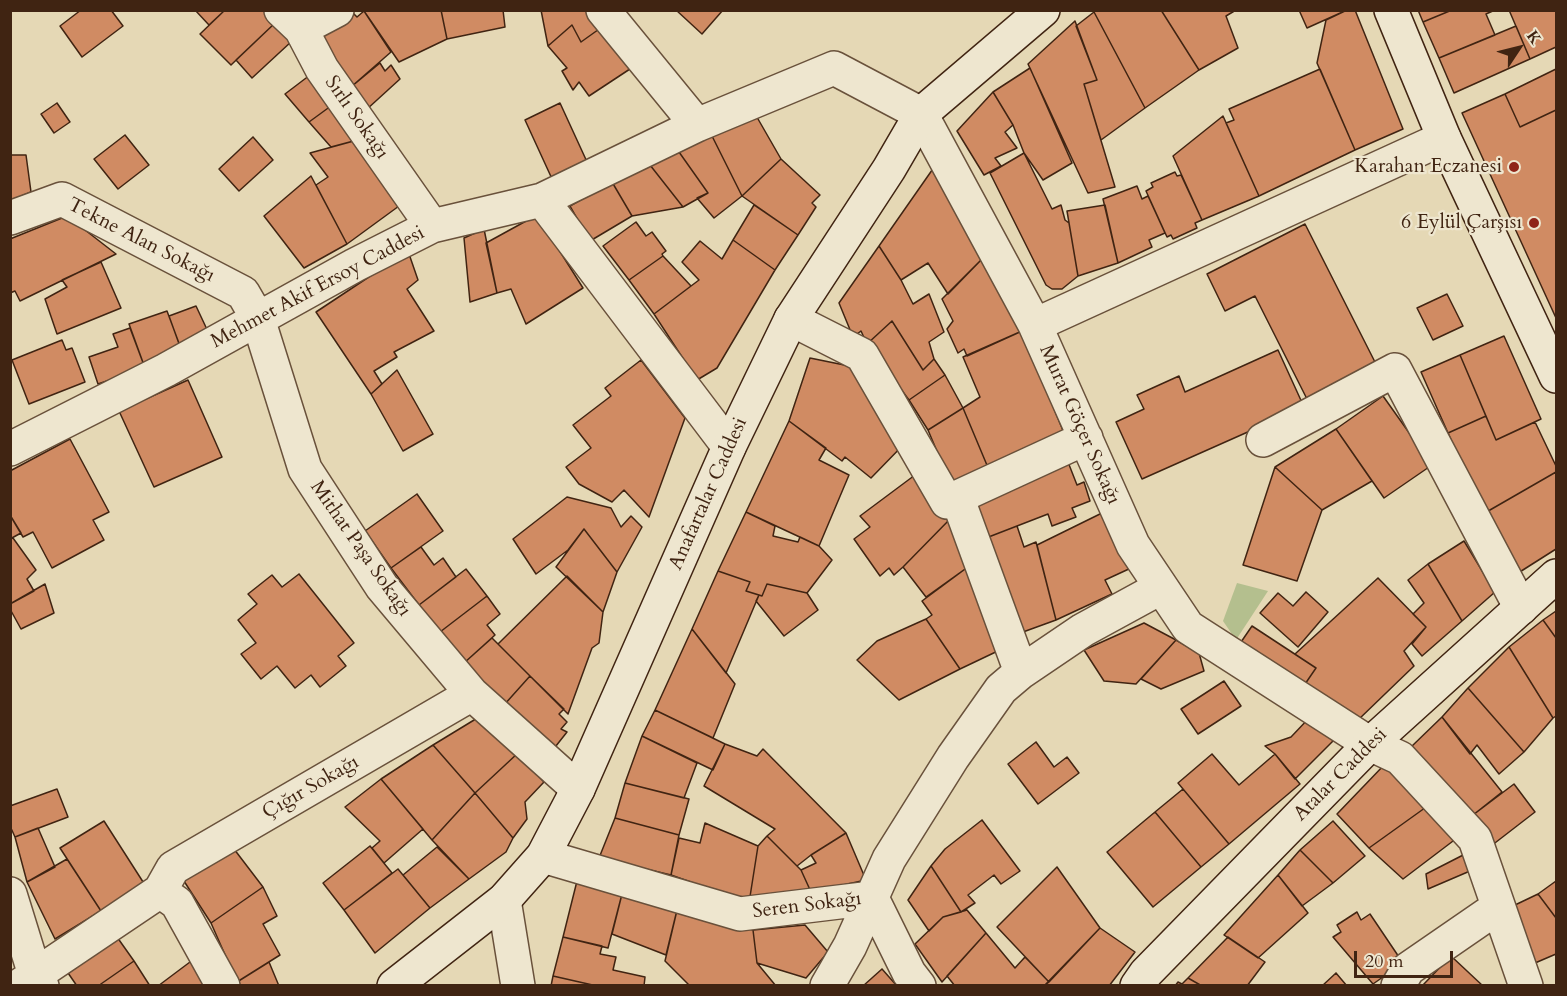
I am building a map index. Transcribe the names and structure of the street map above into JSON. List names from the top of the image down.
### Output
{
  "streets": {
    "street": [
      "Sırlı Sokağı",
      "Tekne Alan Sokağı",
      "Mehmet Akif Ersoy Caddesi",
      "Murat Göçer Sokağı",
      "Anafartalar Caddesi",
      "Mithat Paşa Sokağı",
      "Atalar Caddesi",
      "Çığır Sokağı",
      "Seren Sokağı"
    ]
  },
  "crossings": [
    ["Sırlı Sokağı", "Mehmet Akif Ersoy Caddesi"],
    ["Tekne Alan Sokağı", "Mehmet Akif Ersoy Caddesi"],
    ["Tekne Alan Sokağı", "Mithat Paşa Sokağı"],
    ["Mehmet Akif Ersoy Caddesi", "Murat Göçer Sokağı"],
    ["Mehmet Akif Ersoy Caddesi", "Anafartalar Caddesi"],
    ["Mehmet Akif Ersoy Caddesi", "Mithat Paşa Sokağı"],
    ["Murat Göçer Sokağı", "Anafartalar Caddesi"],
    ["Murat Göçer Sokağı", "Atalar Caddesi"],
    ["Anafartalar Caddesi", "Mithat Paşa Sokağı"],
    ["Anafartalar Caddesi", "Seren Sokağı"],
    ["Mithat Paşa Sokağı", "Çığır Sokağı"]
  ],
  "places": ["Karahan Eczanesi", "6 Eylül Çarşısı"],
  "scale_bar": "20 m",
  "north": "top right"
}
